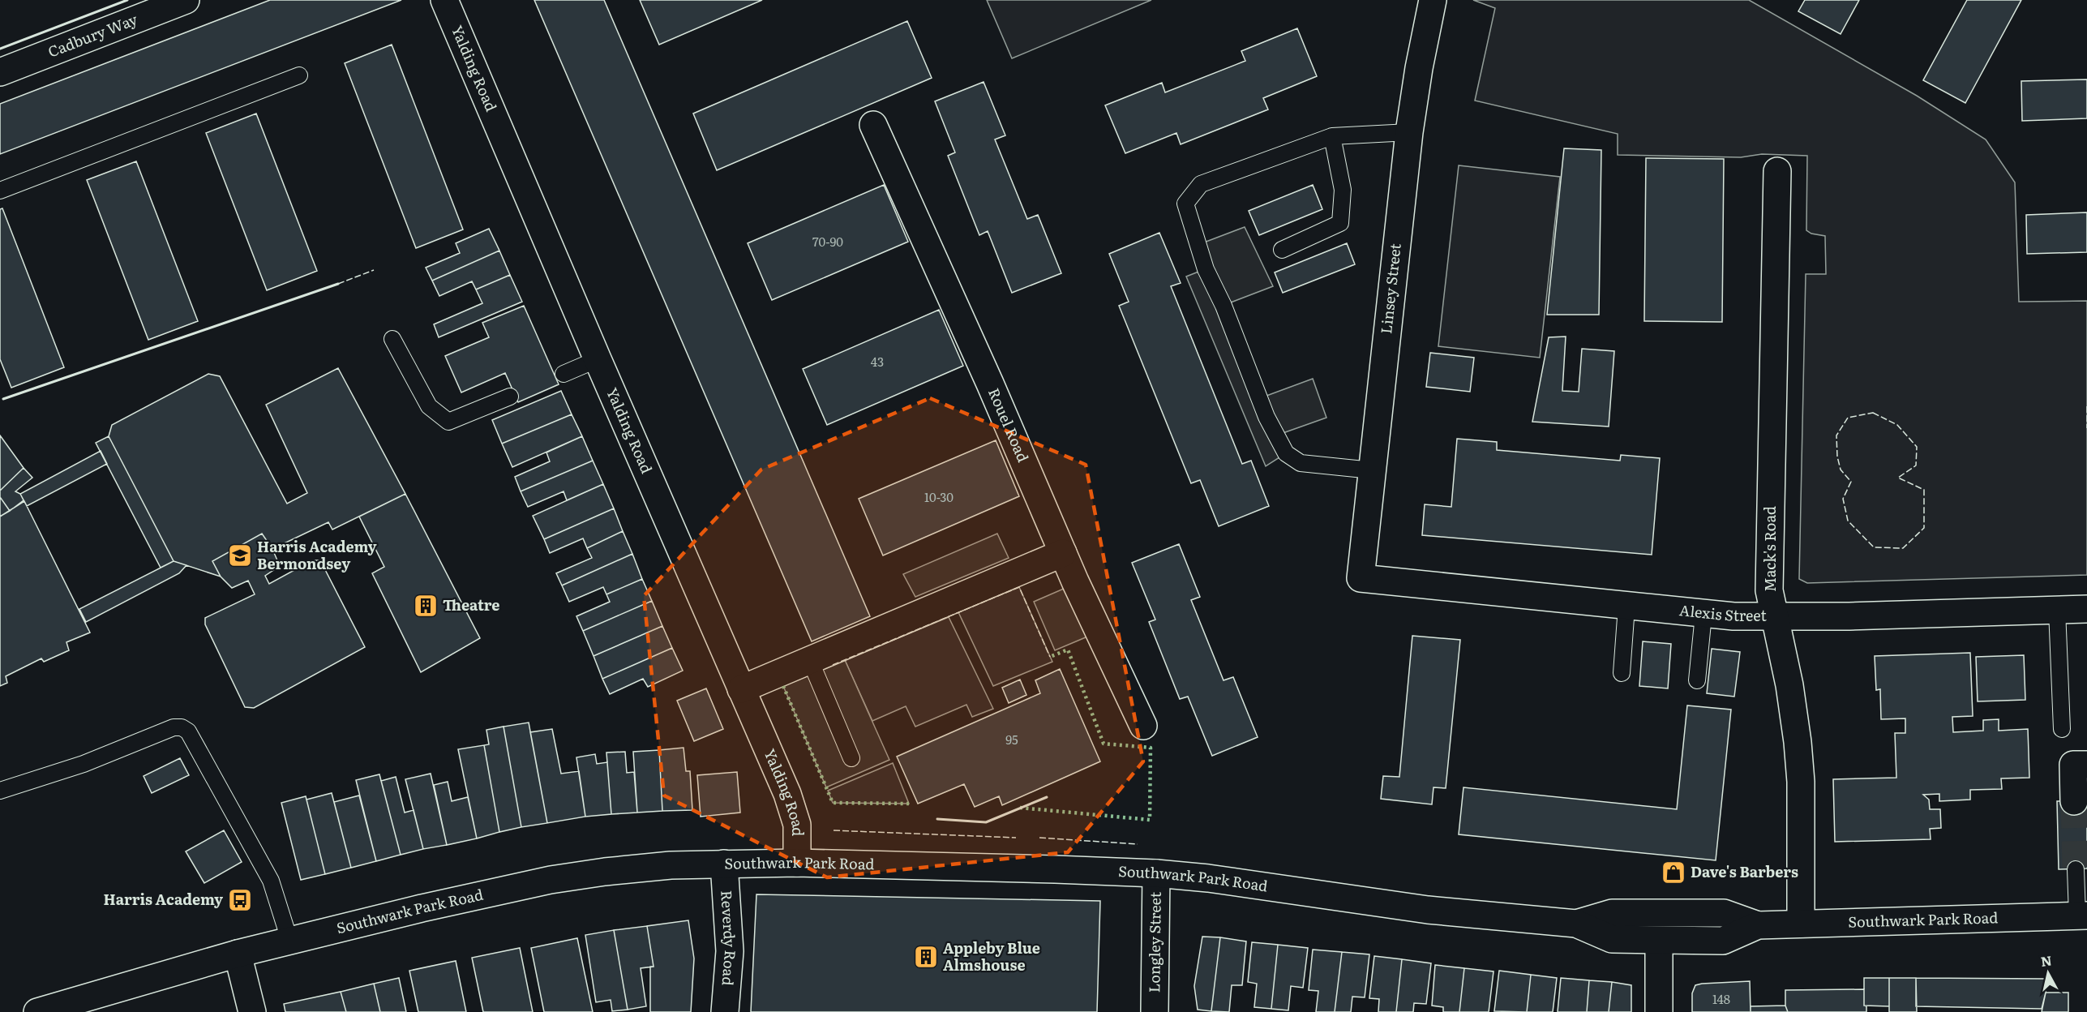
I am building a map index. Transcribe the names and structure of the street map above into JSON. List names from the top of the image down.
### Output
{
  "streets": {
    "street": [
      "Cadbury Way",
      "Yalding Road",
      "Linsey Street",
      "Rouel Road",
      "Mack's Road",
      "Alexis Street",
      "Southwark Park Road",
      "Reverdy Road",
      "Longley Street"
    ]
  },
  "crossings": [
    ["Yalding Road", "Southwark Park Road"],
    ["Linsey Street", "Alexis Street"],
    ["Mack's Road", "Alexis Street"],
    ["Mack's Road", "Southwark Park Road"],
    ["Southwark Park Road", "Reverdy Road"],
    ["Southwark Park Road", "Longley Street"]
  ],
  "places": {
    "school or university": ["Harris Academy Bermondsey"],
    "building": ["Theatre", "Appleby Blue Almshouse"],
    "shop": ["Dave's Barbers"],
    "bus stop": ["Harris Academy"]
  },
  "house_numbers": [
    "70-90",
    "43",
    "10-30",
    "95",
    "148"
  ],
  "north": "top"
}
